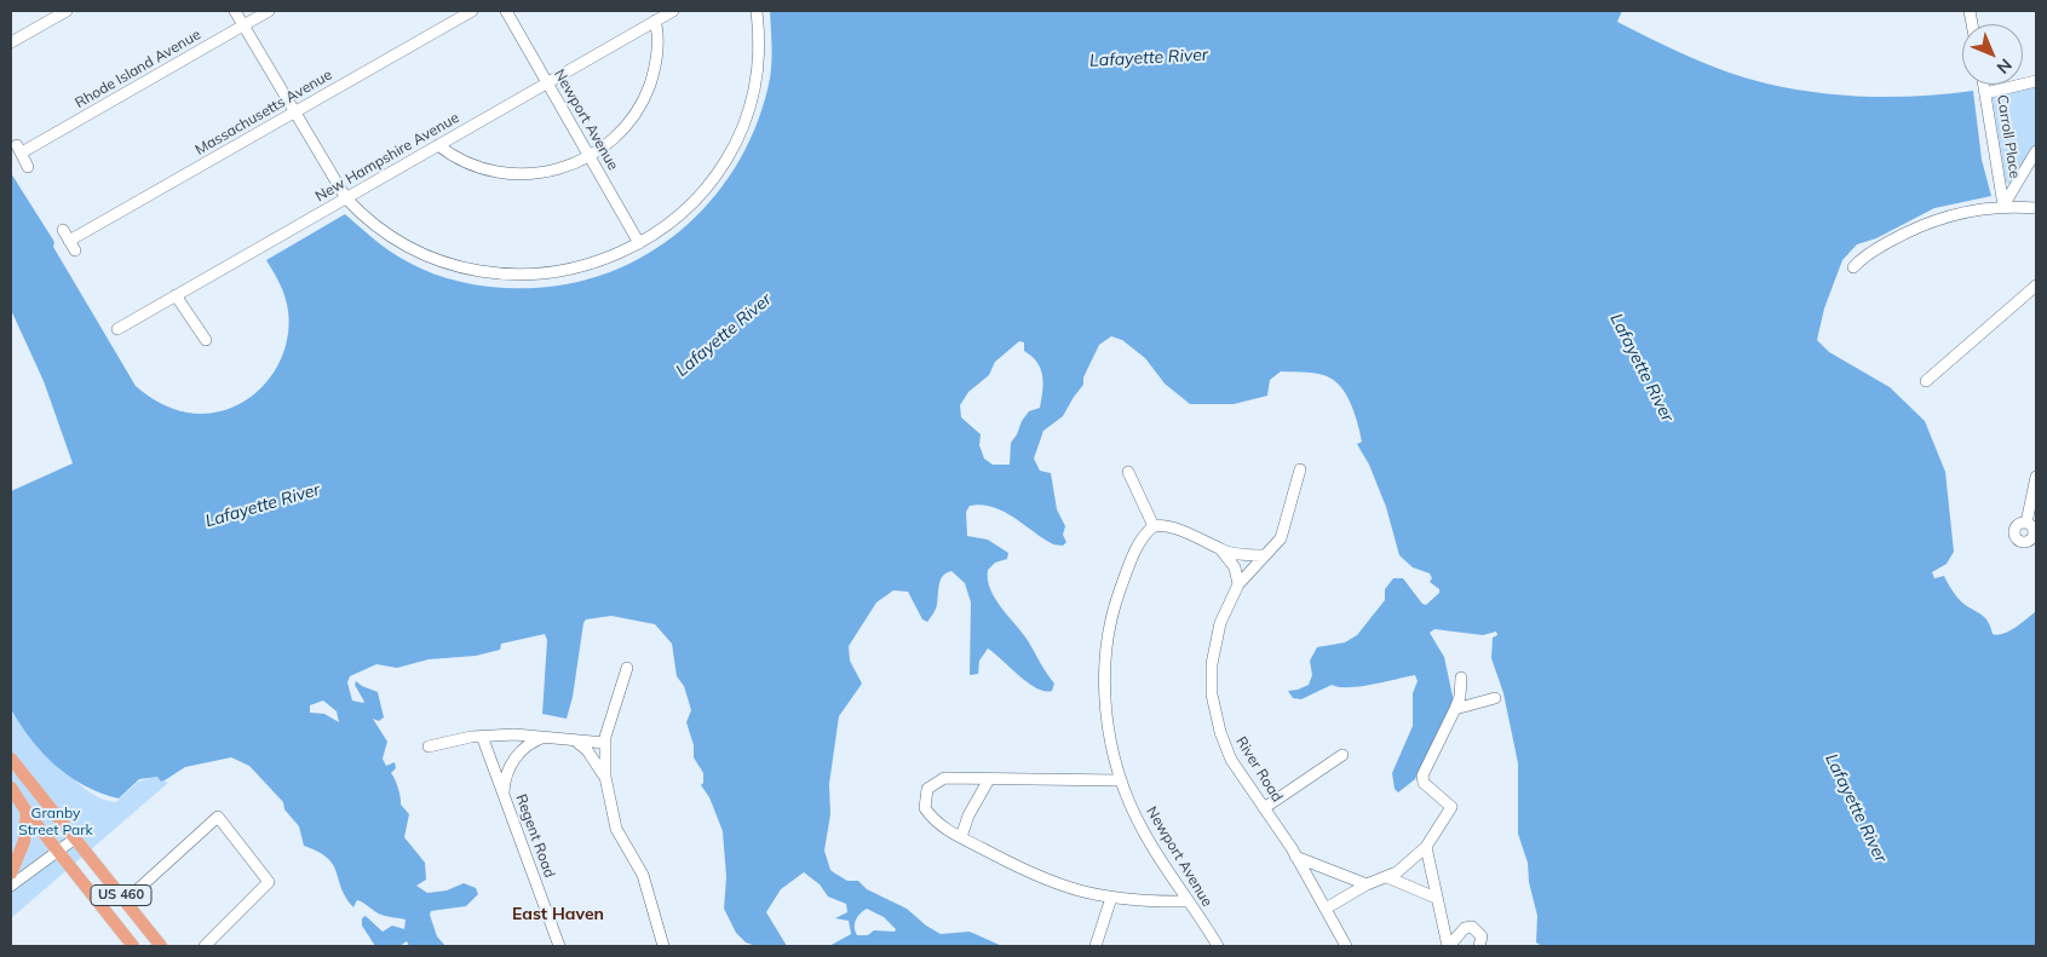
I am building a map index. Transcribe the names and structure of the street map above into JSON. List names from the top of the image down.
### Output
{
  "streets": {
    "main road": ["US 460"],
    "street": [
      "Rhode Island Avenue",
      "Massachusetts Avenue",
      "Newport Avenue",
      "Carroll Place",
      "New Hampshire Avenue",
      "River Road",
      "Regent Road"
    ]
  },
  "crossings": [
    ["Newport Avenue", "New Hampshire Avenue"]
  ],
  "districts": ["East Haven"],
  "water": ["Lafayette River"],
  "parks": ["Granby Street Park"],
  "north": "bottom right"
}
